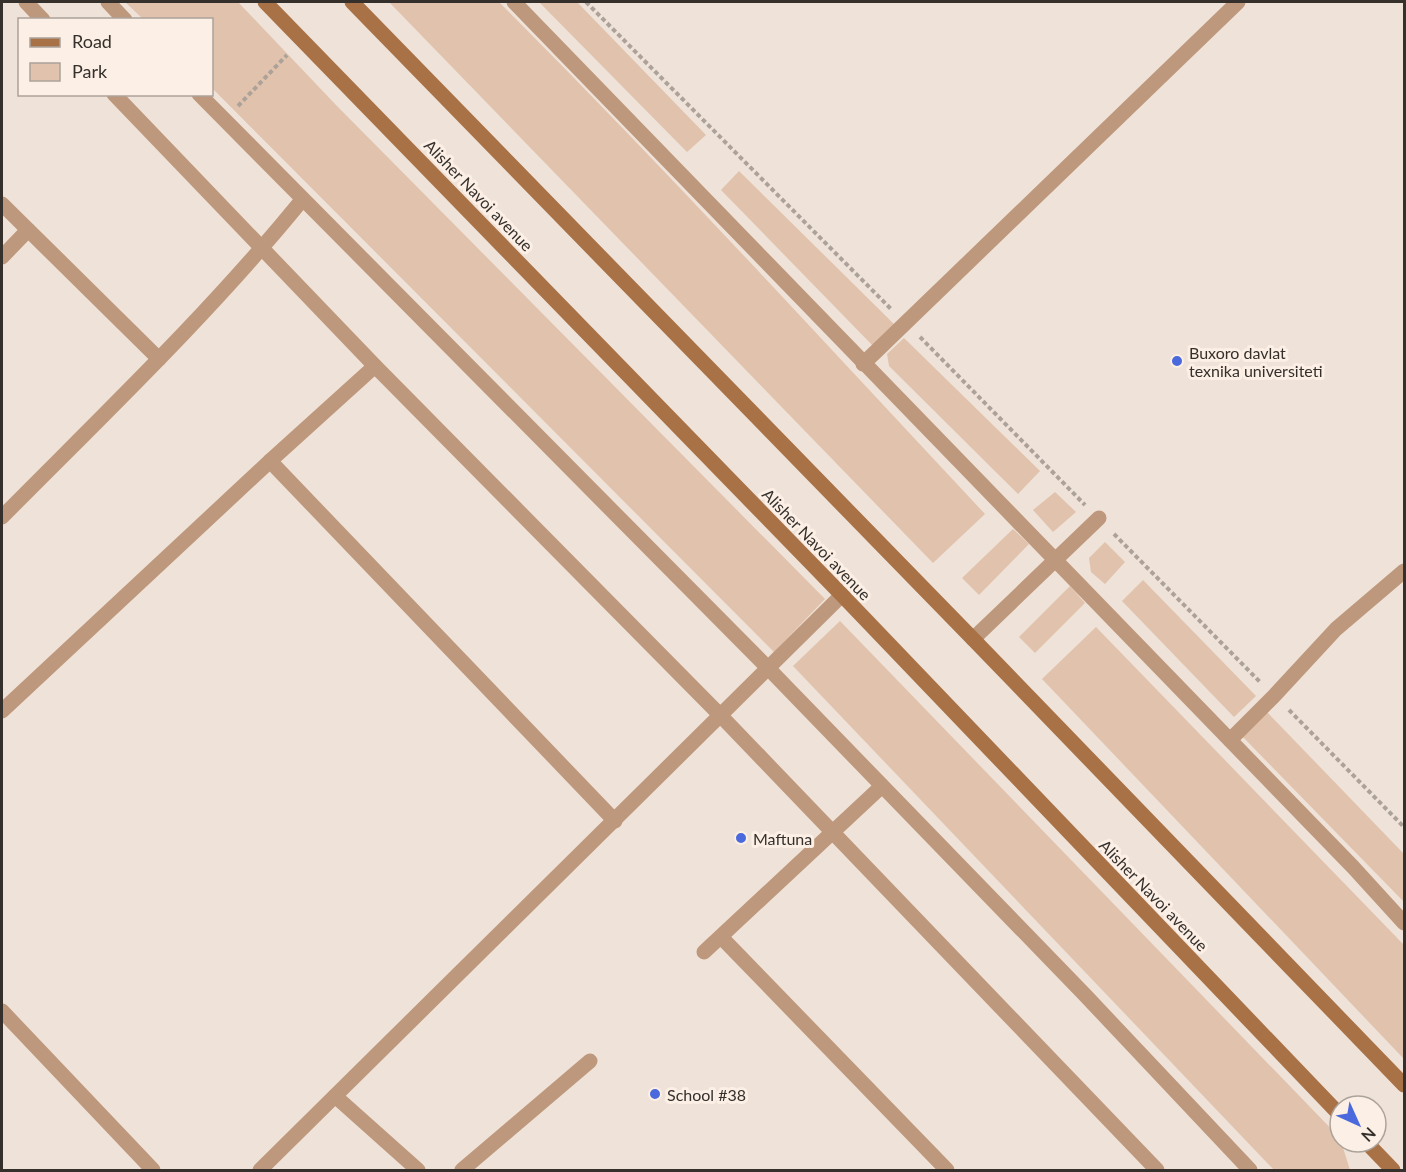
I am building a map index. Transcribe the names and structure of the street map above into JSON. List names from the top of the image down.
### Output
{
  "streets": {
    "main road": ["Alisher Navoi avenue"]
  },
  "places": ["Buxoro davlat texnika universiteti", "Maftuna", "School #38"],
  "legend": ["Road", "Park"],
  "north": "bottom right"
}
